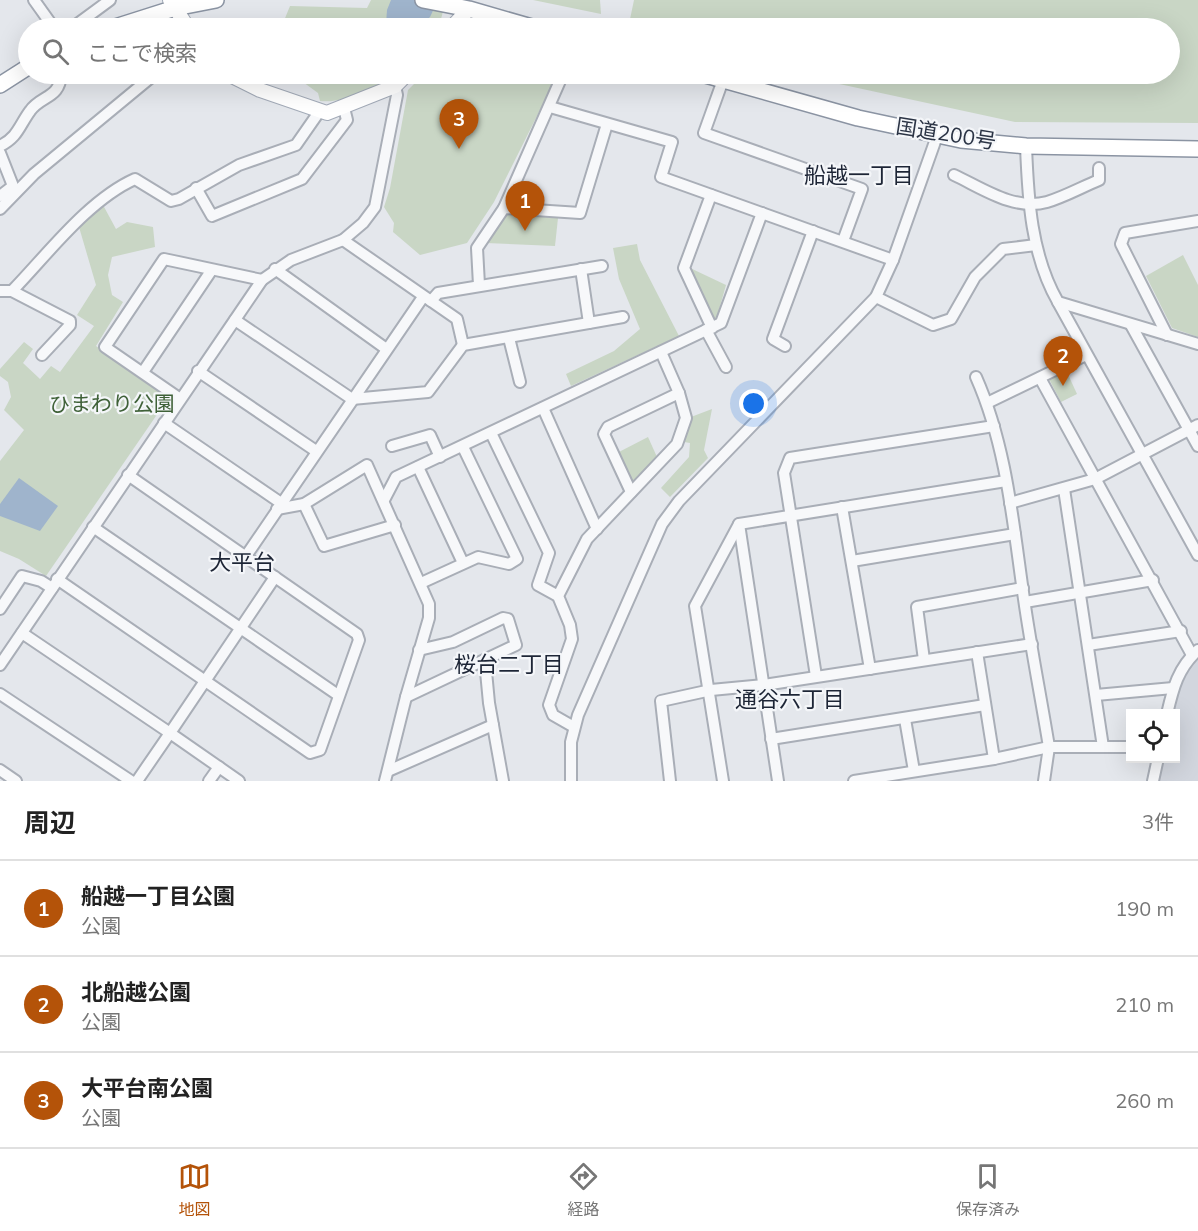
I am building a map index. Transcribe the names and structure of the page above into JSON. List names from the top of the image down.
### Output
{
  "streets": {
    "highway": ["国道200号"]
  },
  "districts": [
    "船越一丁目",
    "大平台",
    "桜台二丁目",
    "通谷六丁目"
  ],
  "parks": ["ひまわり公園"],
  "page": {
    "search": "ここで検索",
    "pins": ["3", "1", "2"],
    "heading": ["周辺", "3件"],
    "list": [
      {
        "mark": "1",
        "name": "船越一丁目公園",
        "note": "公園",
        "value": "190 m"
      },
      {
        "mark": "2",
        "name": "北船越公園",
        "note": "公園",
        "value": "210 m"
      },
      {
        "mark": "3",
        "name": "大平台南公園",
        "note": "公園",
        "value": "260 m"
      }
    ],
    "nav": ["地図", "経路", "保存済み"]
  }
}
